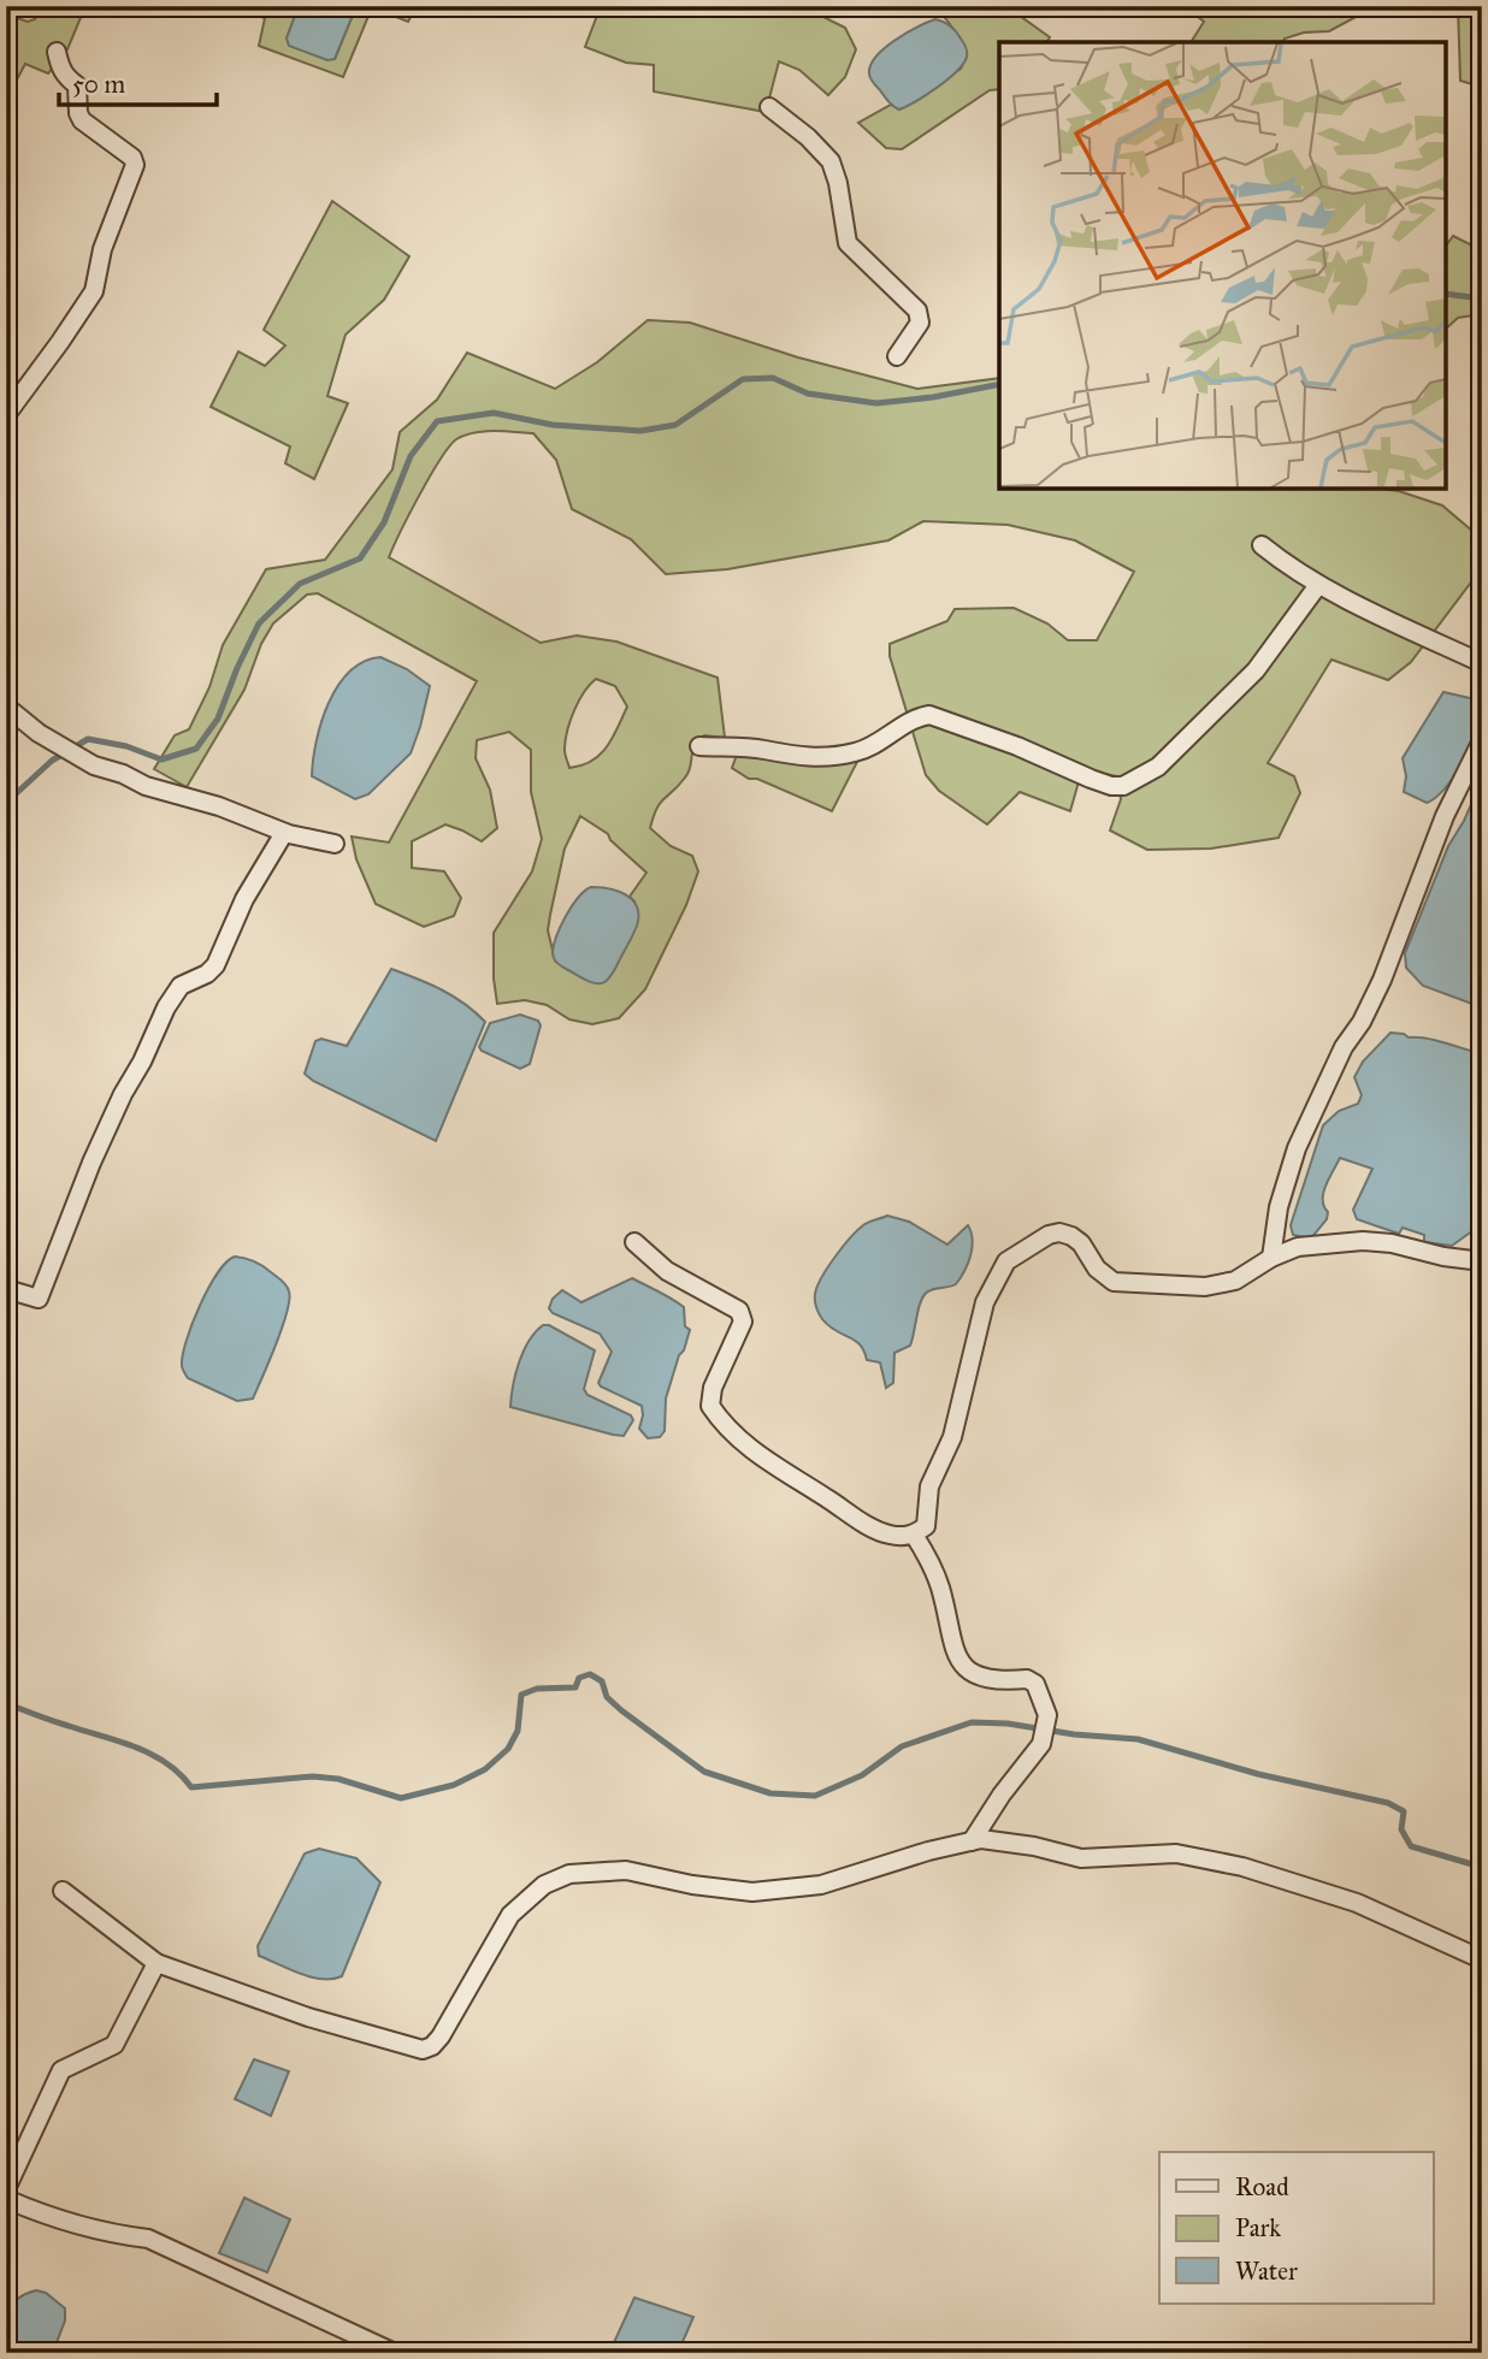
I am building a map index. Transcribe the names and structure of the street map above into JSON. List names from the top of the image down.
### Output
{
  "legend": ["Road", "Park", "Water"],
  "scale_bar": "50 m"
}
